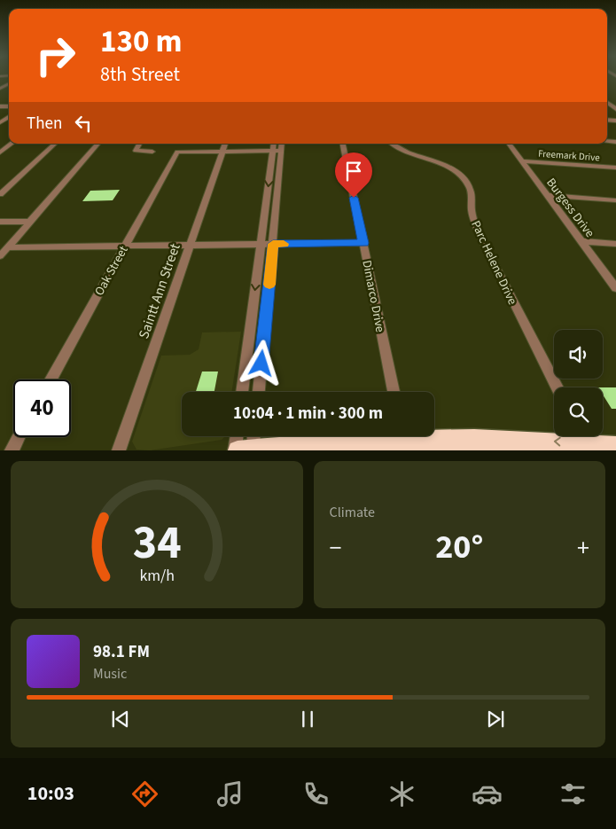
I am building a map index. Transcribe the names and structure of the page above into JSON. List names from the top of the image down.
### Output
{
  "streets": {
    "street": [
      "Freemark Drive",
      "Burgess Drive",
      "Parc Helene Drive",
      "Oak Street",
      "Saintt Ann Street",
      "Dimarco Drive"
    ]
  },
  "crossings": [
    ["Freemark Drive", "Burgess Drive"],
    ["Oak Street", "Saintt Ann Street"]
  ],
  "page": {
    "turn": ["130 m", "8th Street"],
    "then": "Then",
    "limit": "40",
    "trip": "10:04 · 1 min · 300 m",
    "tile": "Climate",
    "heat": ["−", "20°", "+"],
    "song": ["98.1 FM", "Music"],
    "tabs": "10:03",
    "gauge": ["34", "km/h"]
  }
}
